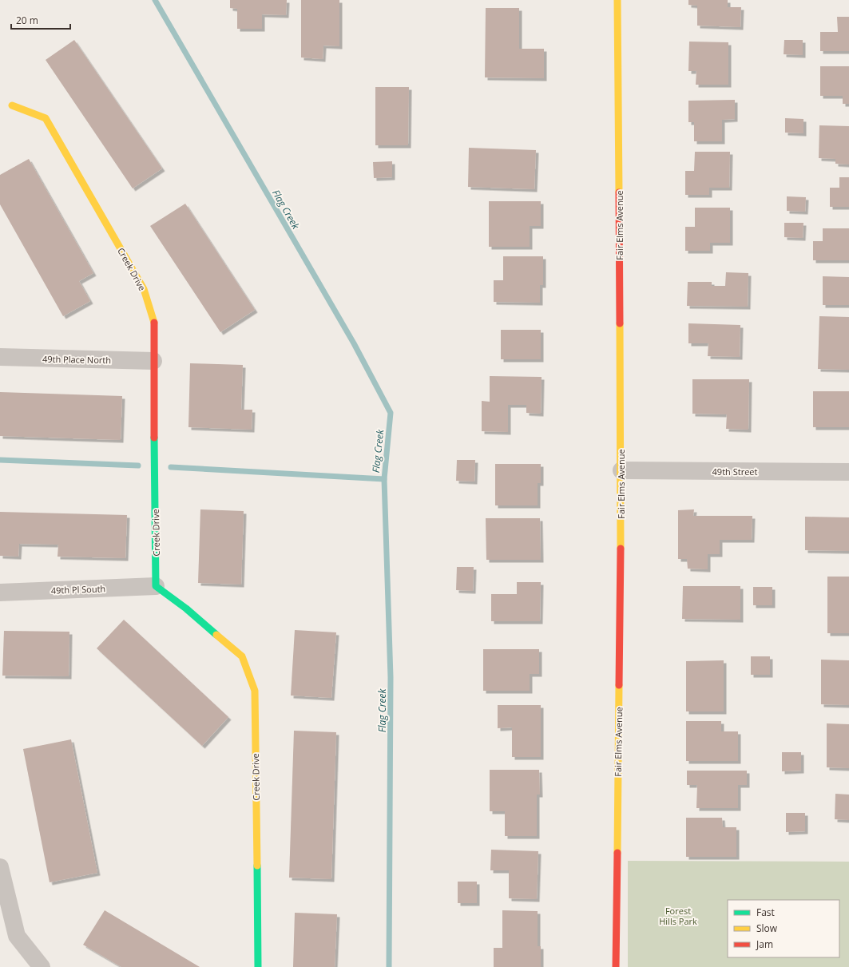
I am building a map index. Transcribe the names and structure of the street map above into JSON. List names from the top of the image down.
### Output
{
  "streets": {
    "street": [
      "Fair Elms Avenue",
      "Creek Drive",
      "49th Place North",
      "49th Street",
      "49th Pl South"
    ]
  },
  "crossings": [
    ["Fair Elms Avenue", "49th Street"],
    ["Creek Drive", "49th Place North"],
    ["Creek Drive", "49th Pl South"]
  ],
  "water": ["Flag Creek"],
  "parks": ["Forest Hills Park"],
  "legend": ["Fast", "Slow", "Jam"],
  "scale_bar": "20 m"
}
